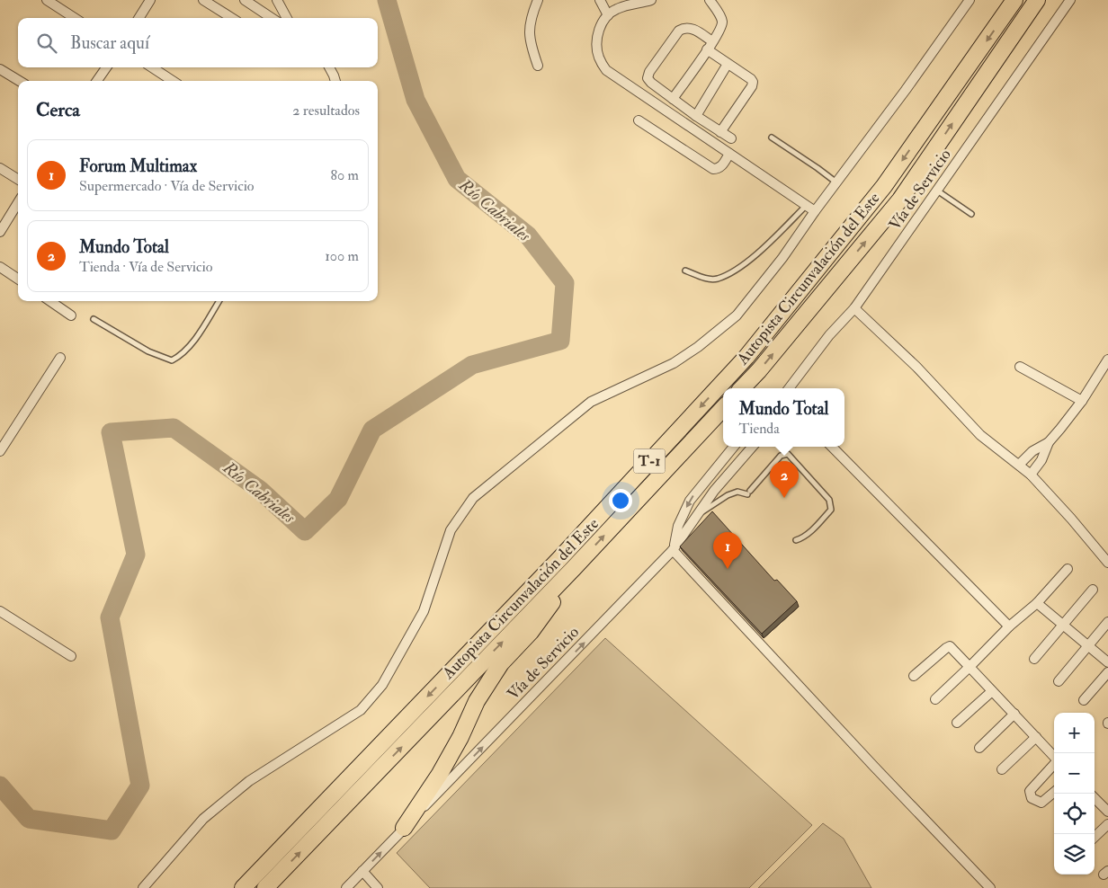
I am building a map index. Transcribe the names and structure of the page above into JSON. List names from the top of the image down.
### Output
{
  "streets": {
    "highway": ["Autopista Circunvalación del Este", "T-1"],
    "street": ["Vía de Servicio"]
  },
  "one_way": ["Vía de Servicio"],
  "water": ["Río Cabriales"],
  "page": {
    "search": "Buscar aquí",
    "heading": ["Cerca", "2 resultados"],
    "list": [
      {
        "mark": "1",
        "name": "Forum Multimax",
        "note": "Supermercado · Vía de Servicio",
        "value": "80 m"
      },
      {
        "mark": "2",
        "name": "Mundo Total",
        "note": "Tienda · Vía de Servicio",
        "value": "100 m"
      }
    ],
    "popup": ["Mundo Total", "Tienda"],
    "pins": ["2", "1"],
    "map_buttons": ["+", "−"]
  }
}
